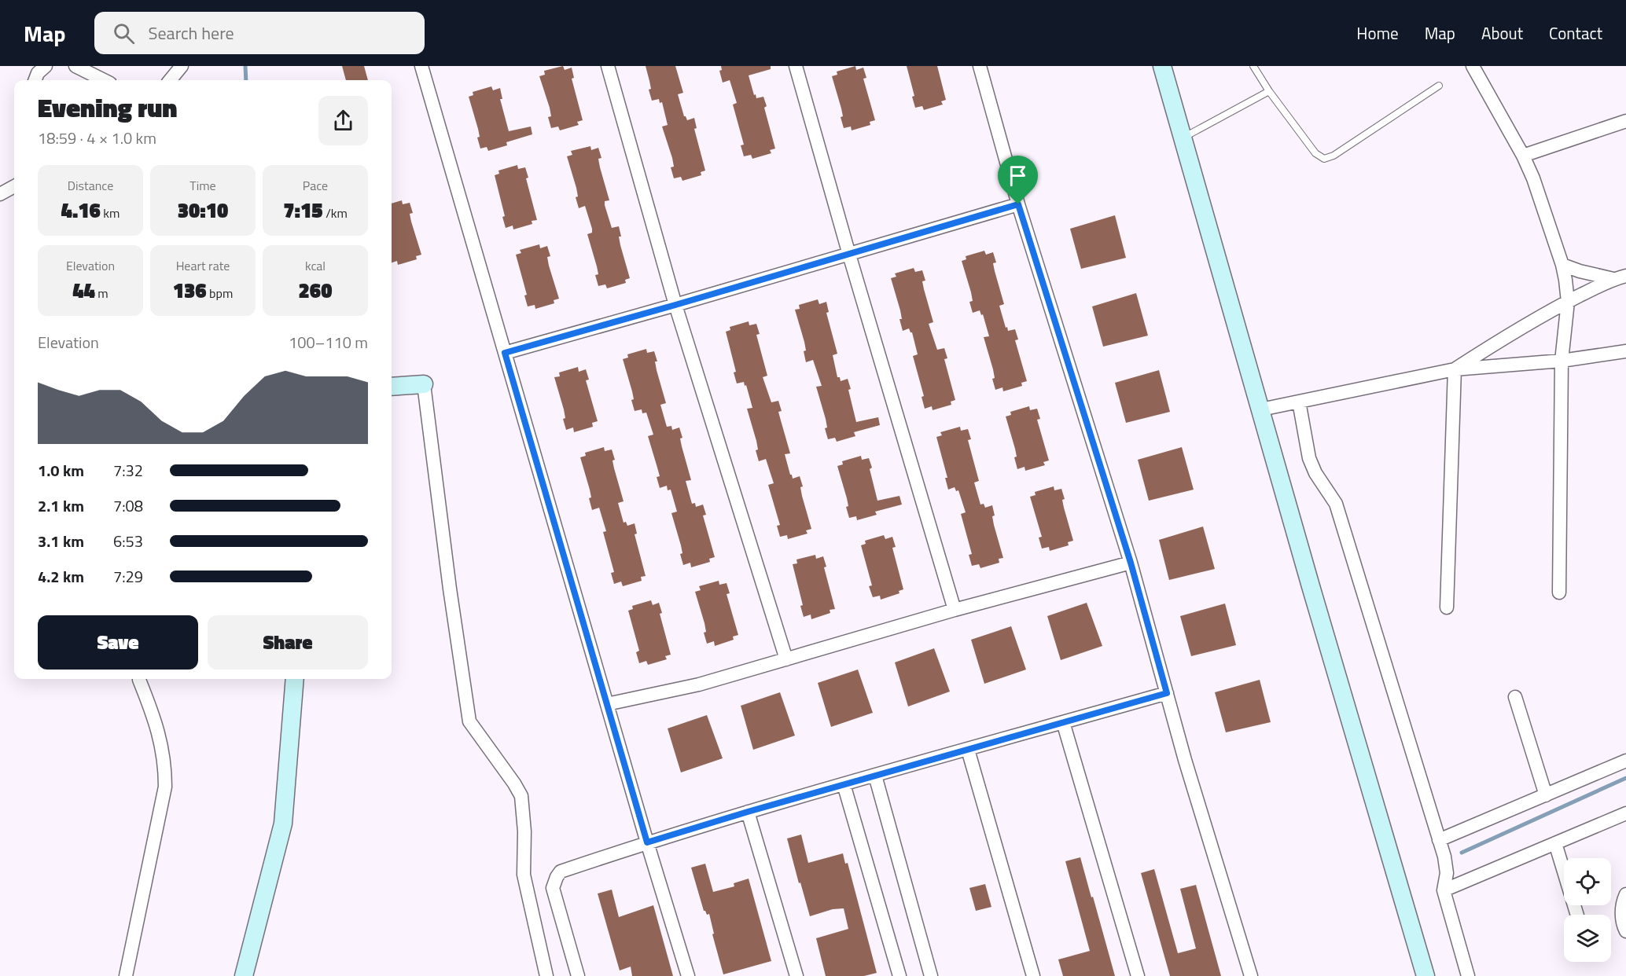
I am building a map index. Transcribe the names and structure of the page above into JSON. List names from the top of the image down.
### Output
{
  "page": {
    "header": "Map",
    "search": "Search here",
    "nav": [
      "Home",
      "Map",
      "About",
      "Contact"
    ],
    "heading": ["Evening run", "18:59 · 4 × 1.0 km"],
    "stats": [
      ["Distance", "4.16 km"],
      ["Time", "30:10"],
      ["Pace", "7:15 /km"],
      ["Elevation", "44 m"],
      ["Heart rate", "136 bpm"],
      ["kcal", "260"]
    ],
    "chart": ["Elevation", "100–110 m"],
    "list": [
      {
        "name": "1.0 km",
        "note": "7:32"
      },
      {
        "name": "2.1 km",
        "note": "7:08"
      },
      {
        "name": "3.1 km",
        "note": "6:53"
      },
      {
        "name": "4.2 km",
        "note": "7:29"
      }
    ],
    "buttons": ["Save", "Share"]
  }
}
